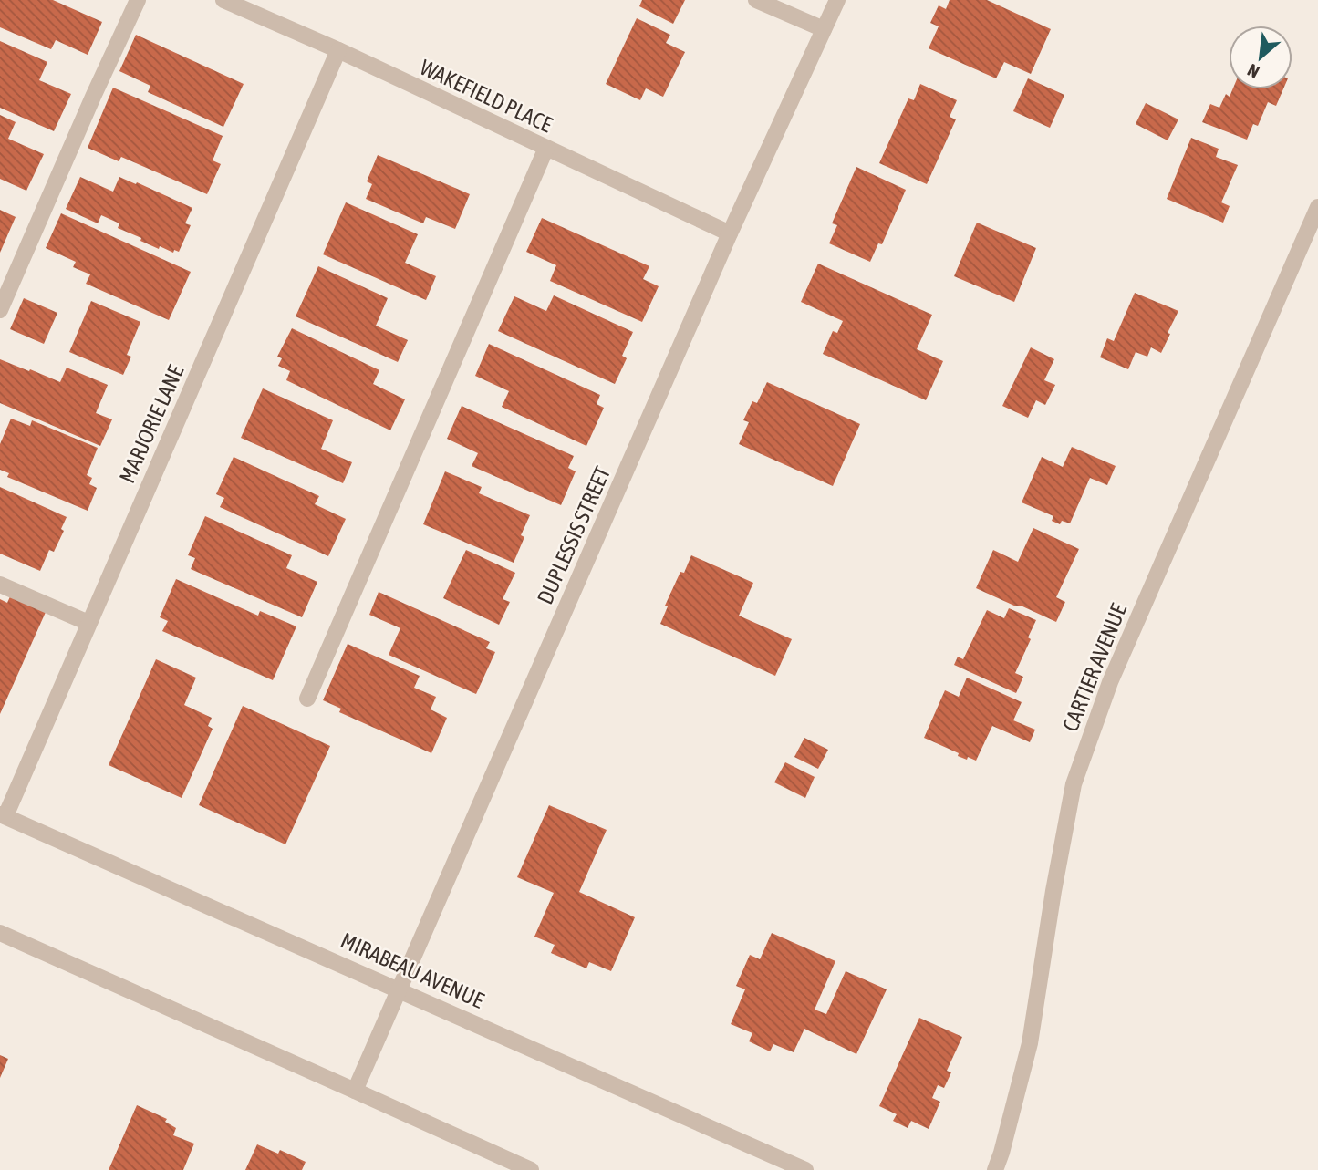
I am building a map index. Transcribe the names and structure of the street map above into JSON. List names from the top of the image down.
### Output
{
  "streets": {
    "street": [
      "WAKEFIELD PLACE",
      "MARJORIE LANE",
      "DUPLESSIS STREET",
      "CARTIER AVENUE",
      "MIRABEAU AVENUE"
    ]
  },
  "crossings": [
    ["WAKEFIELD PLACE", "MARJORIE LANE"],
    ["WAKEFIELD PLACE", "DUPLESSIS STREET"],
    ["MARJORIE LANE", "MIRABEAU AVENUE"],
    ["DUPLESSIS STREET", "MIRABEAU AVENUE"]
  ],
  "north": "bottom left"
}
